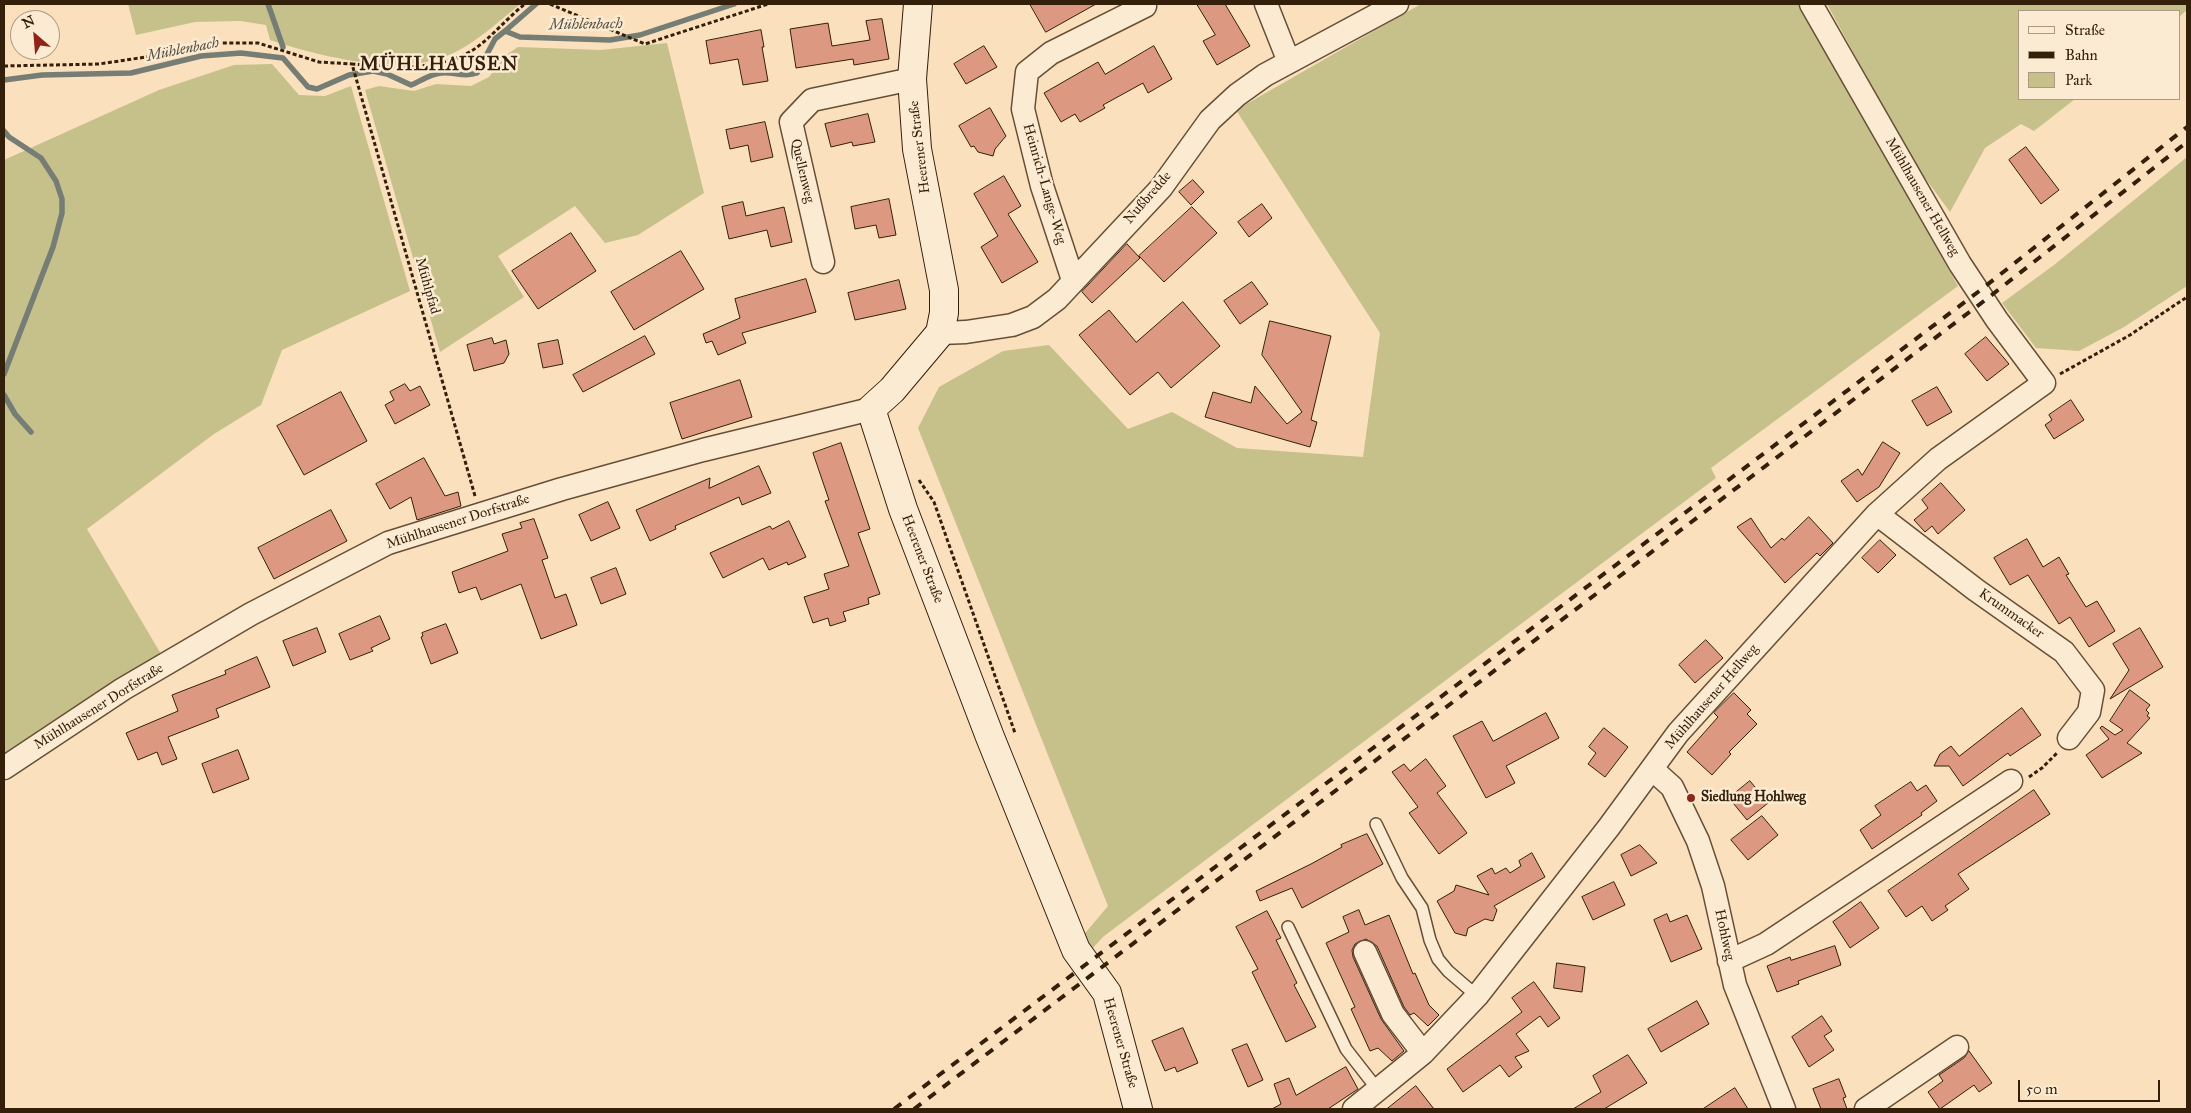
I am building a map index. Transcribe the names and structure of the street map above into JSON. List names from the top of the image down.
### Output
{
  "streets": {
    "street": [
      "Heerener Straße",
      "Quellenweg",
      "Heinrich-Lange-Weg",
      "Mühlhausener Hellweg",
      "Nußbredde",
      "Mühlhausener Dorfstraße",
      "Krummacker",
      "Hohlweg"
    ],
    "path": ["Mühlpfad"]
  },
  "crossings": [
    ["Heerener Straße", "Quellenweg"],
    ["Heerener Straße", "Nußbredde"],
    ["Heerener Straße", "Mühlhausener Dorfstraße"],
    ["Heinrich-Lange-Weg", "Nußbredde"],
    ["Mühlhausener Hellweg", "Krummacker"],
    ["Mühlhausener Hellweg", "Hohlweg"],
    ["Mühlpfad", "Mühlhausener Dorfstraße"]
  ],
  "districts": ["MÜHLHAUSEN"],
  "water": ["Mühlenbach"],
  "places": ["Siedlung Hohlweg"],
  "legend": ["Straße", "Bahn", "Park"],
  "scale_bar": "50 m",
  "north": "top left"
}
